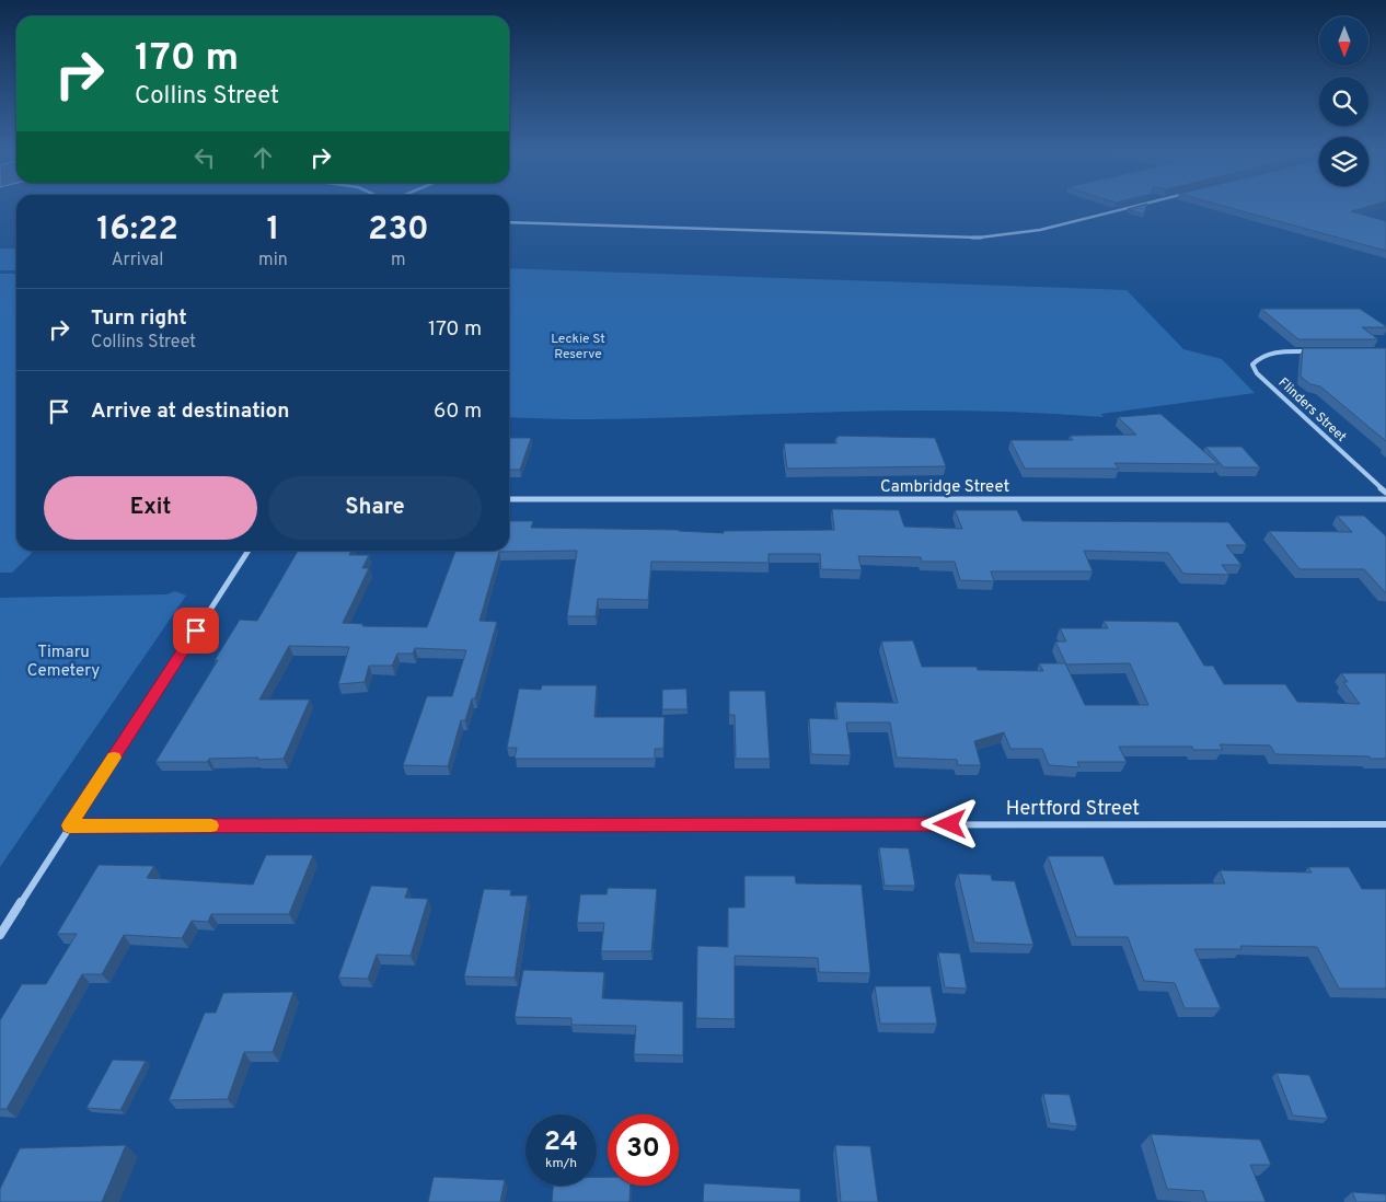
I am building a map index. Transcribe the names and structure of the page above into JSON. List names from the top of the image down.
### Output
{
  "streets": {
    "street": ["Flinders Street", "Cambridge Street", "Hertford Street"]
  },
  "parks": ["Leckie St Reserve", "Timaru Cemetery"],
  "north": "bottom",
  "page": {
    "turn": ["170 m", "Collins Street"],
    "eta": [
      "16:22",
      "Arrival",
      "1",
      "min",
      "230",
      "m"
    ],
    "list": [
      {
        "name": "Turn right",
        "note": "Collins Street",
        "value": "170 m"
      },
      {
        "name": "Arrive at destination",
        "value": "60 m"
      }
    ],
    "buttons": ["Exit", "Share"],
    "speed": "24 km/h",
    "limit": "30"
  }
}
